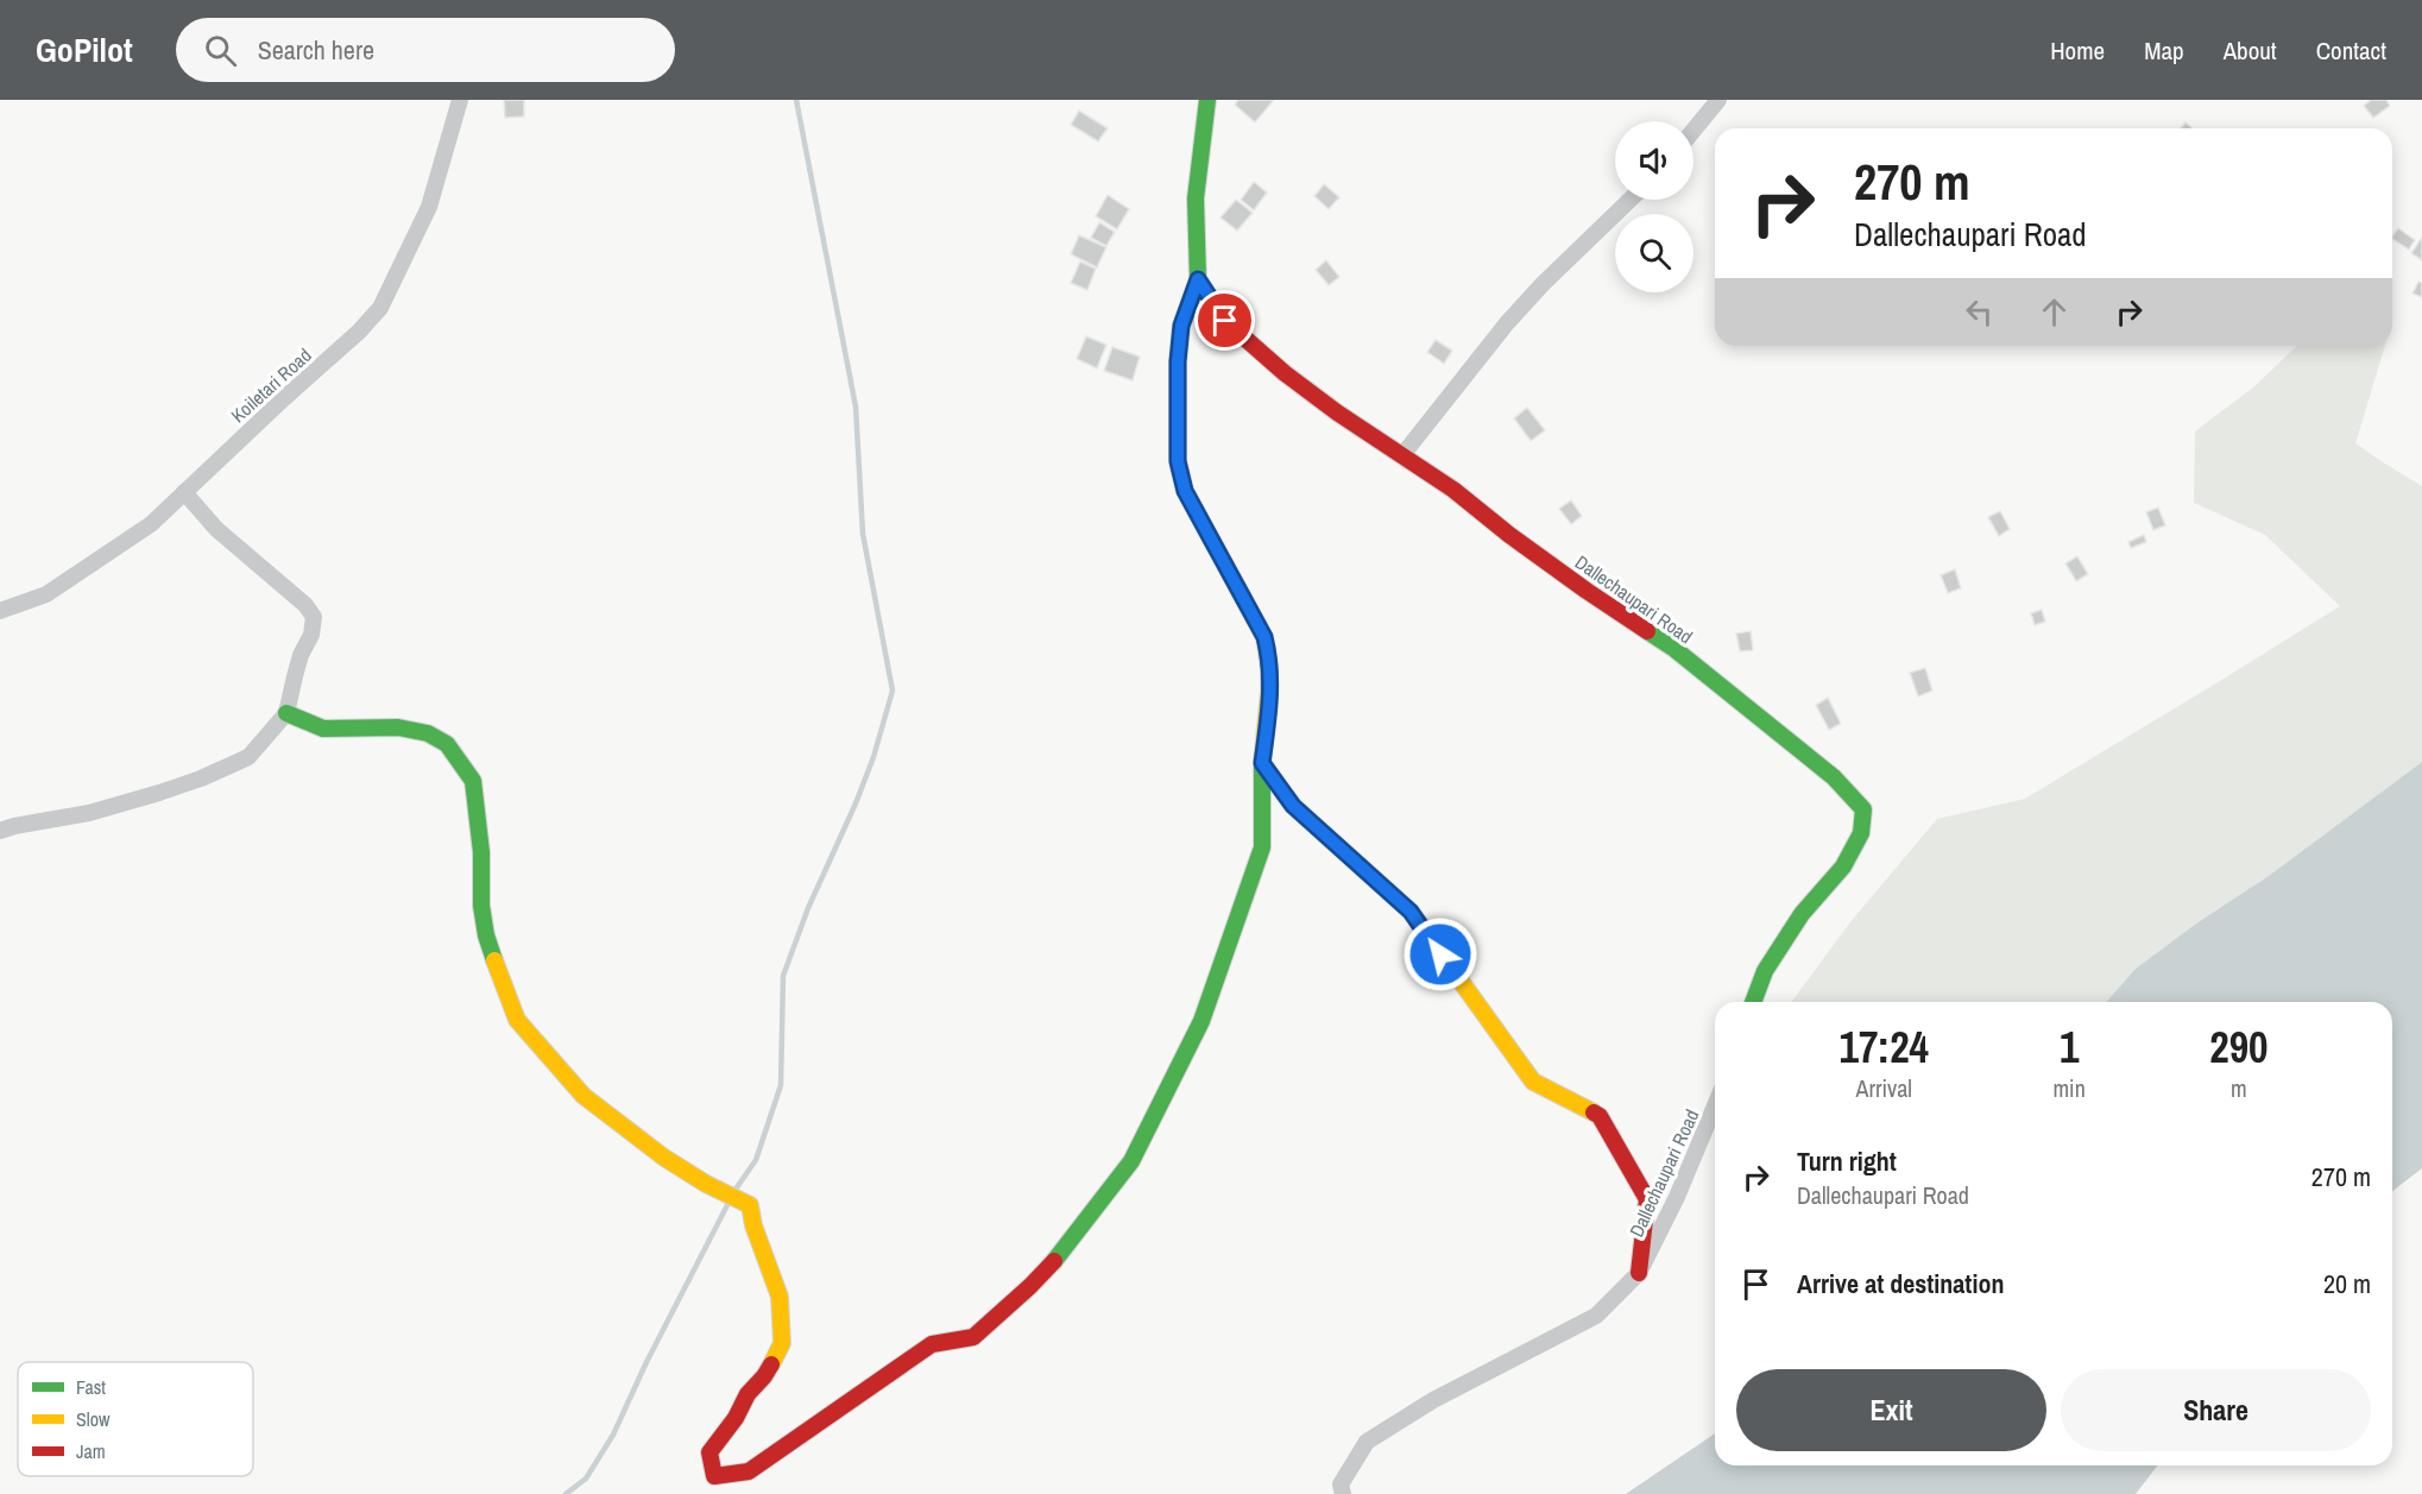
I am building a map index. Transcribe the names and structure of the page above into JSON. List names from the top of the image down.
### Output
{
  "streets": {
    "street": ["Koiletari Road", "Dallechaupari Road"]
  },
  "legend": ["Fast", "Slow", "Jam"],
  "page": {
    "header": "GoPilot",
    "search": "Search here",
    "nav": [
      "Home",
      "Map",
      "About",
      "Contact"
    ],
    "turn": ["270 m", "Dallechaupari Road"],
    "eta": [
      "17:24",
      "Arrival",
      "1",
      "min",
      "290",
      "m"
    ],
    "list": [
      {
        "name": "Turn right",
        "note": "Dallechaupari Road",
        "value": "270 m"
      },
      {
        "name": "Arrive at destination",
        "value": "20 m"
      }
    ],
    "buttons": ["Exit", "Share"]
  }
}
